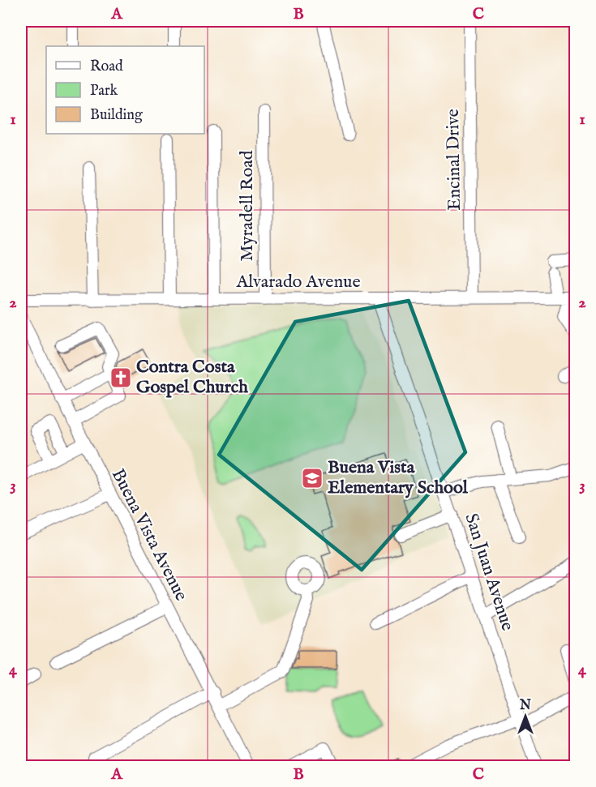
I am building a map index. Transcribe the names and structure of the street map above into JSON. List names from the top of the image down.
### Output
{
  "streets": {
    "street": [
      "Encinal Drive",
      "Myradell Road",
      "Alvarado Avenue",
      "Buena Vista Avenue",
      "San Juan Avenue"
    ]
  },
  "crossings": [
    ["Encinal Drive", "Alvarado Avenue"],
    ["Myradell Road", "Alvarado Avenue"]
  ],
  "places": {
    "church": ["Contra Costa Gospel Church"],
    "school or university": ["Buena Vista Elementary School"]
  },
  "legend": ["Road", "Park", "Building"],
  "north": "top",
  "grid": {
    "columns": ["A", "B", "C"],
    "rows": [
      "1",
      "2",
      "3",
      "4"
    ]
  }
}
